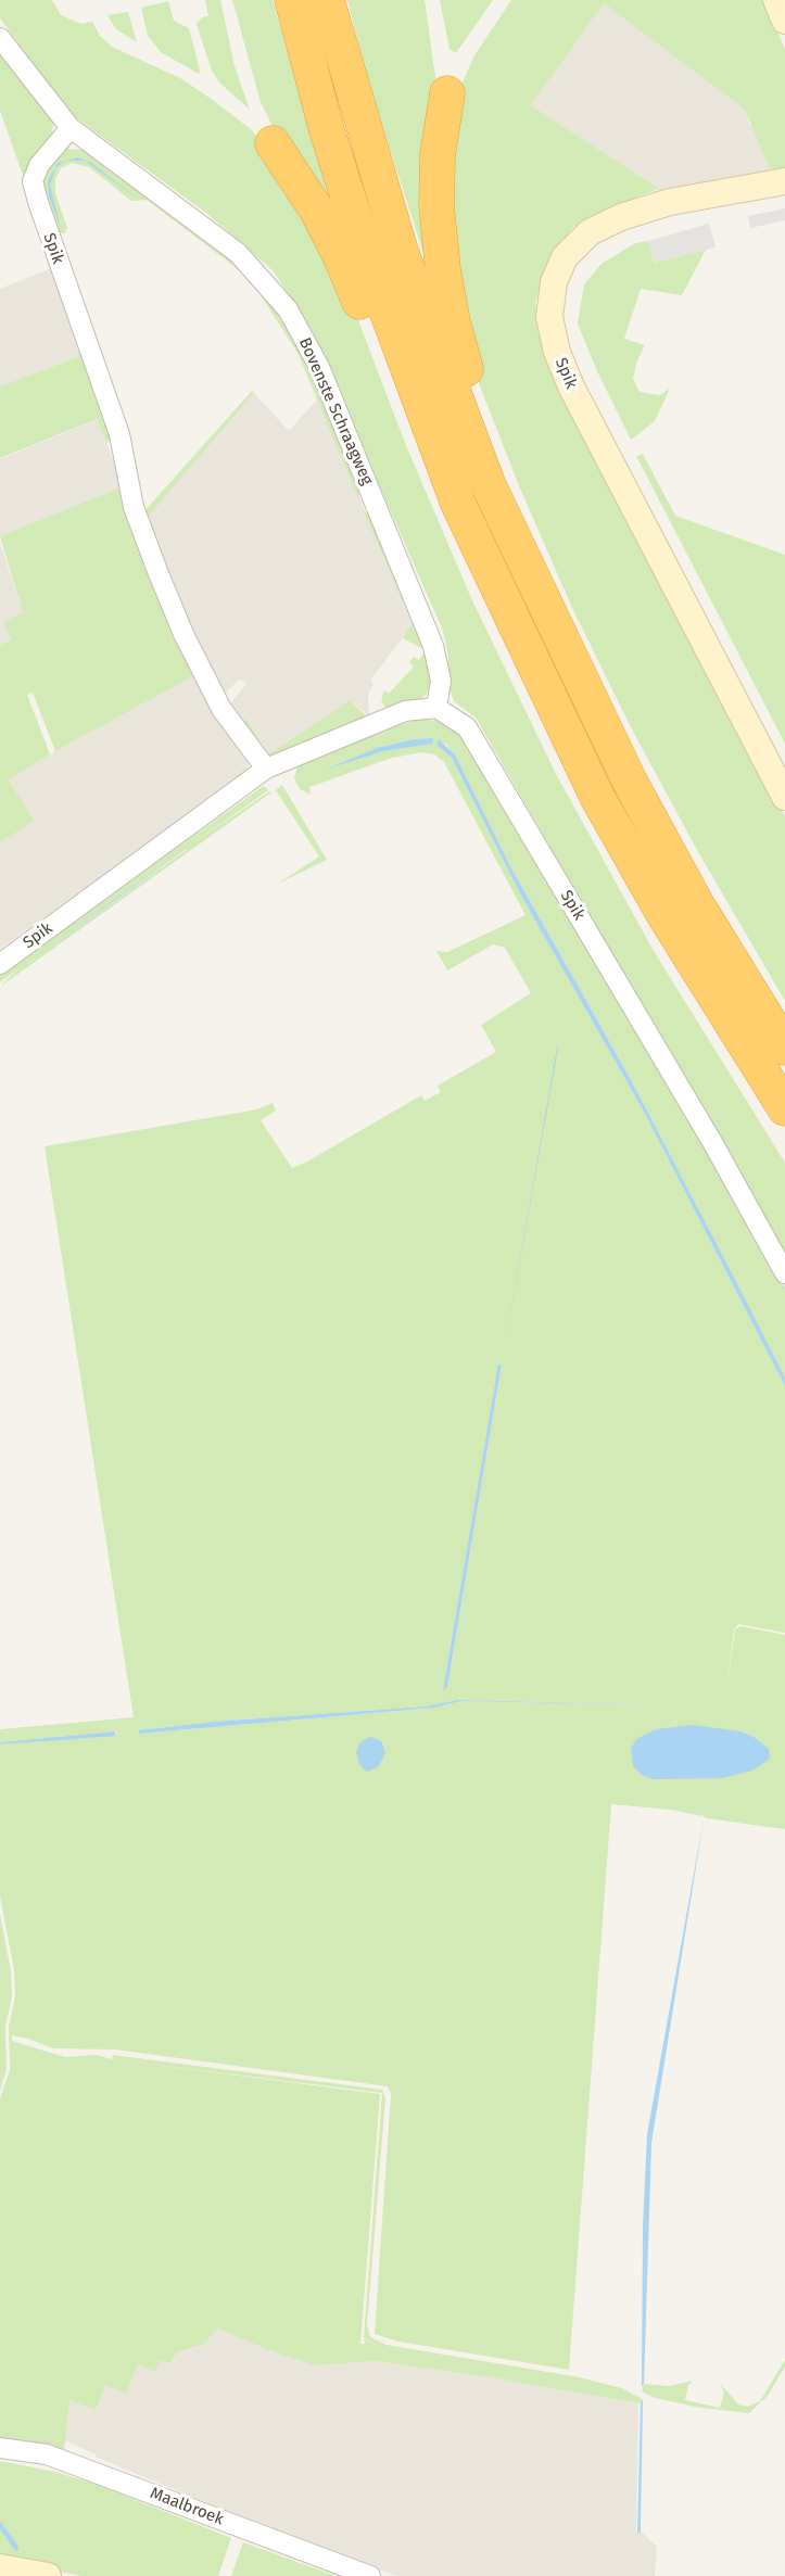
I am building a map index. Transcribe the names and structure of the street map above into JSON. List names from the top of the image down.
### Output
{
  "streets": {
    "street": ["Spik", "Bovenste Schraagweg", "Maalbroek"]
  },
  "crossings": [
    ["Spik", "Bovenste Schraagweg"]
  ]
}
